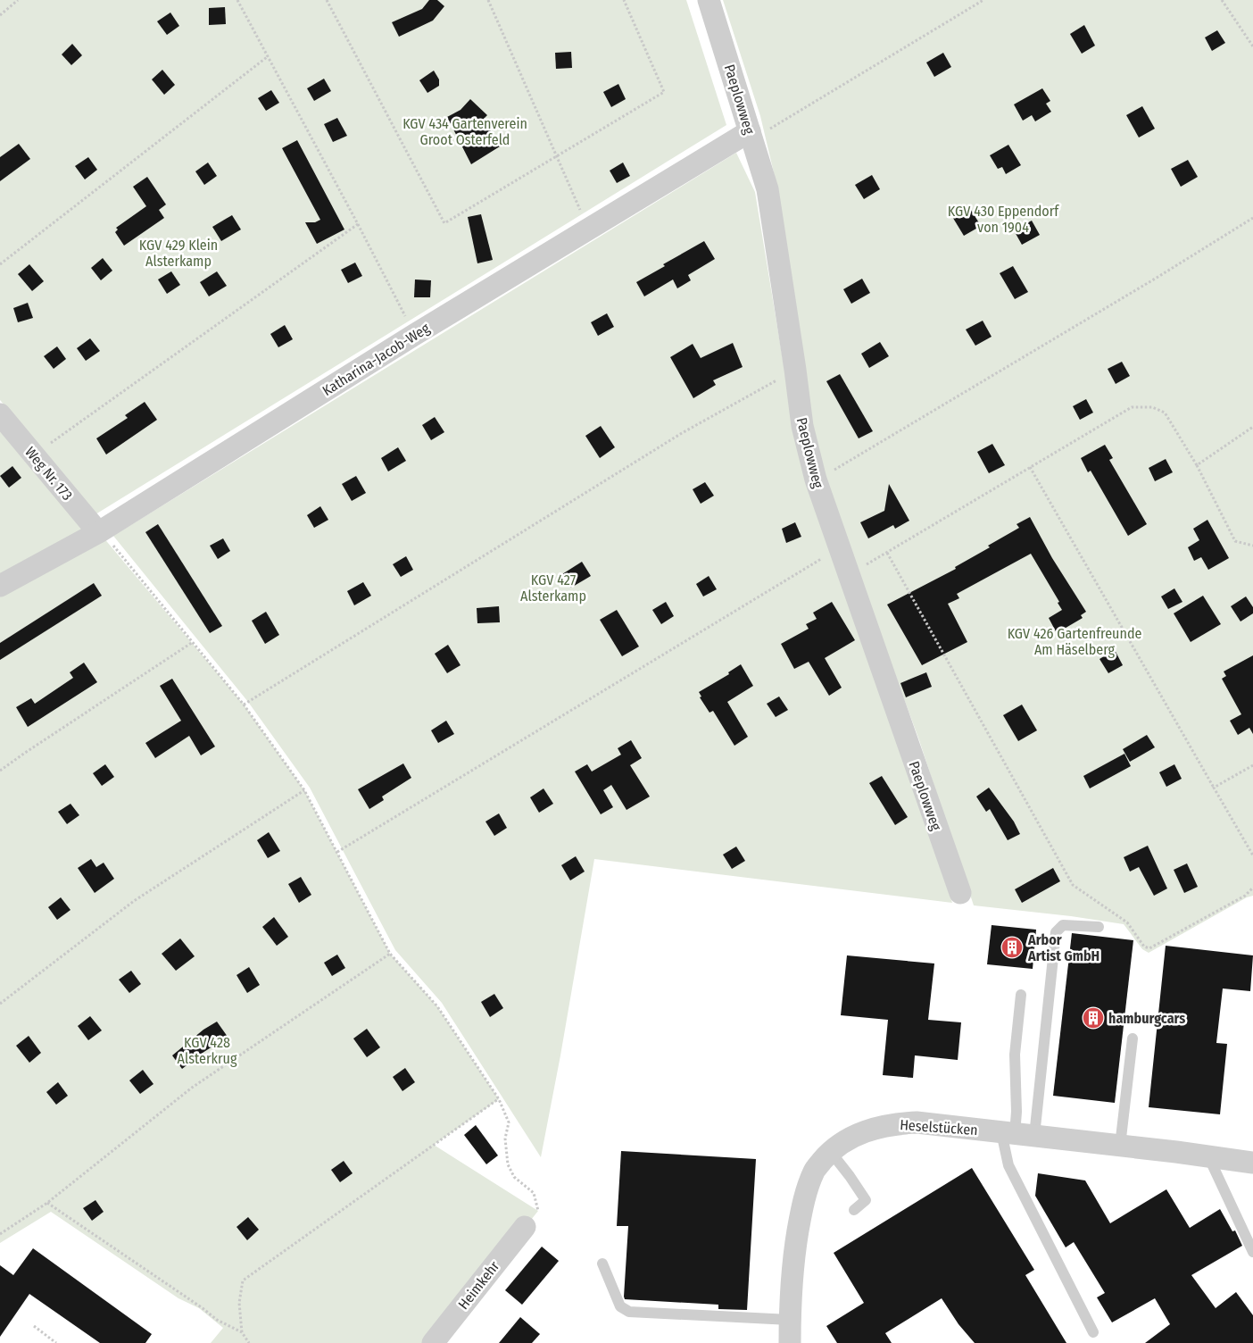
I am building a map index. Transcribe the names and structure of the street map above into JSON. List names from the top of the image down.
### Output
{
  "streets": {
    "street": [
      "Paeplowweg",
      "Katharina-Jacob-Weg",
      "Weg Nr. 173",
      "Heselstücken",
      "Heimkehr"
    ]
  },
  "crossings": [
    ["Paeplowweg", "Katharina-Jacob-Weg"],
    ["Katharina-Jacob-Weg", "Weg Nr. 173"]
  ],
  "parks": [
    "KGV 434 Gartenverein Groot Osterfeld",
    "KGV 430 Eppendorf von 1904",
    "KGV 429 Klein Alsterkamp",
    "KGV 427 Alsterkamp",
    "KGV 426 Gartenfreunde Am Häselberg",
    "KGV 428 Alsterkrug"
  ],
  "places": {
    "building": ["Arbor Artist GmbH", "hamburgcars"]
  }
}
